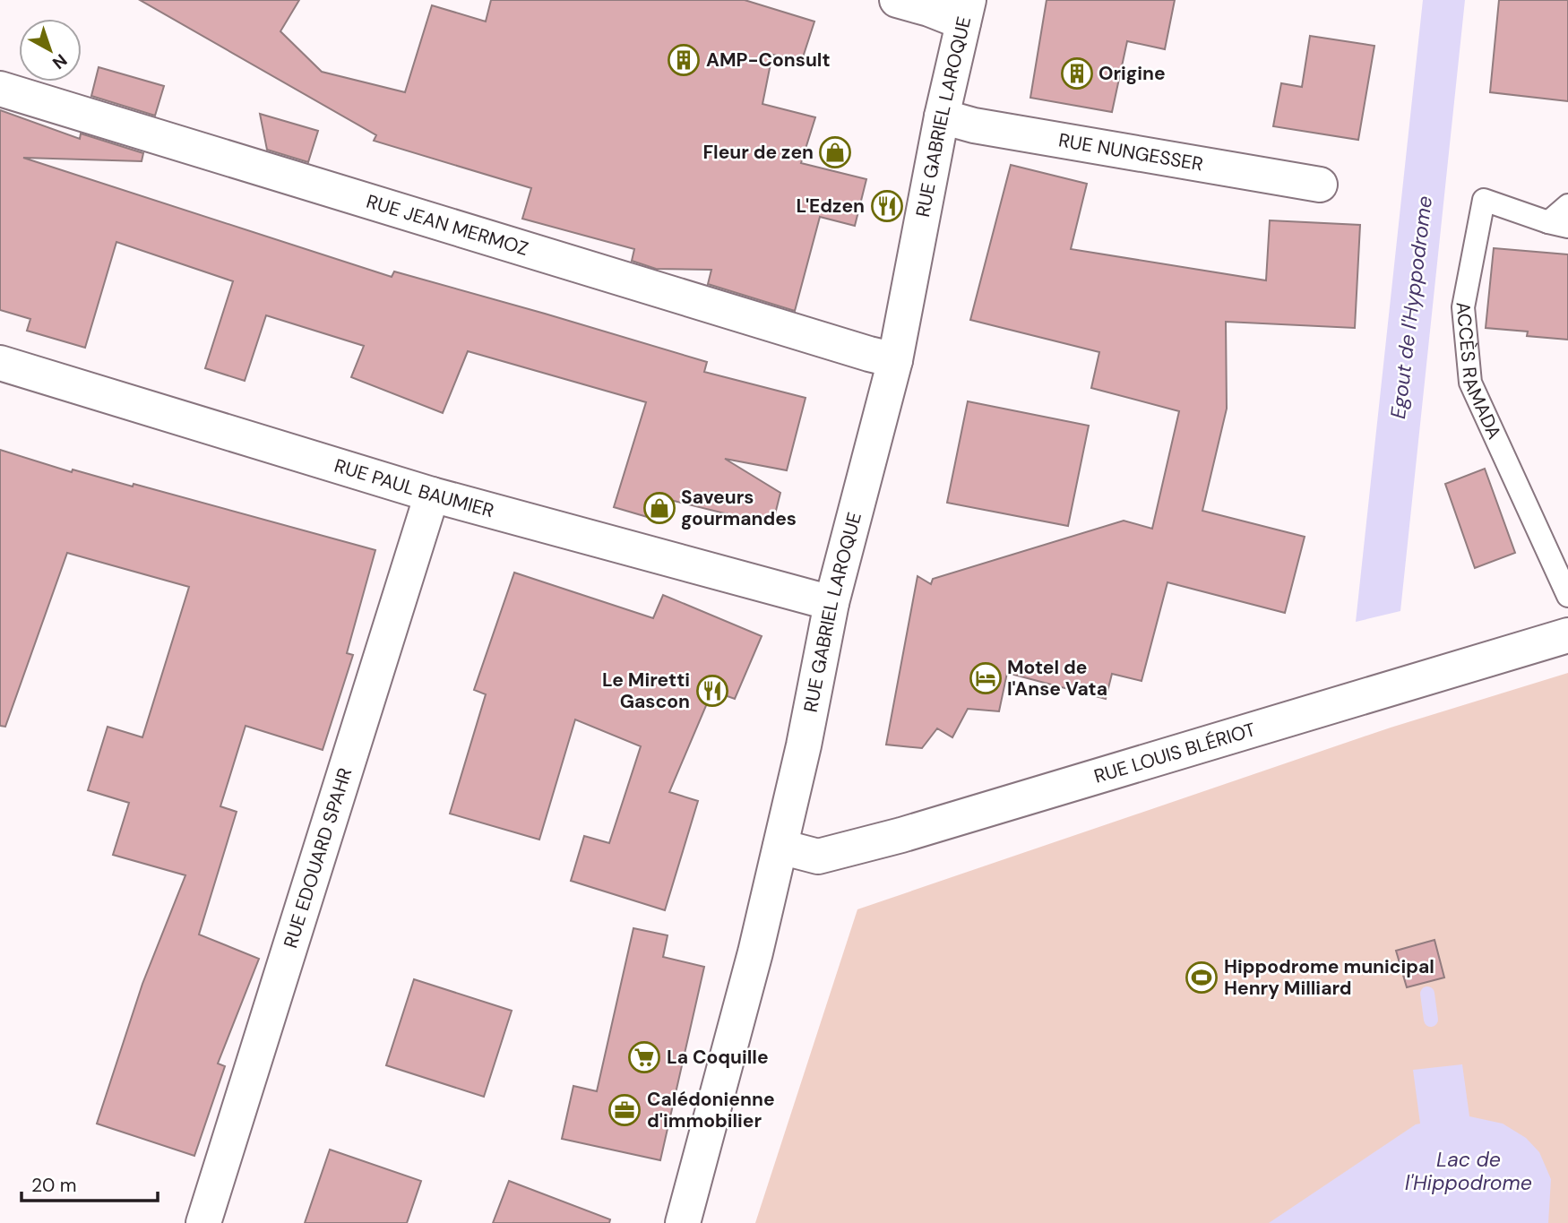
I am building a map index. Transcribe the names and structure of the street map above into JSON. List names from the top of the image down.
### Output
{
  "streets": {
    "street": [
      "RUE GABRIEL LAROQUE",
      "RUE NUNGESSER",
      "RUE JEAN MERMOZ",
      "RUE PAUL BAUMIER",
      "RUE LOUIS BLÉRIOT",
      "RUE EDOUARD SPAHR"
    ],
    "lane": ["ACCÈS RAMADA"]
  },
  "crossings": [
    ["RUE GABRIEL LAROQUE", "RUE NUNGESSER"],
    ["RUE GABRIEL LAROQUE", "RUE JEAN MERMOZ"],
    ["RUE GABRIEL LAROQUE", "RUE PAUL BAUMIER"],
    ["RUE GABRIEL LAROQUE", "RUE LOUIS BLÉRIOT"],
    ["RUE PAUL BAUMIER", "RUE EDOUARD SPAHR"]
  ],
  "water": ["Egout de l'Hyppodrome", "Lac de l'Hippodrome"],
  "places": {
    "building": ["AMP-Consult", "Origine"],
    "shop": ["Fleur de zen", "Saveurs gourmandes"],
    "restaurant": ["L'Edzen", "Le Miretti Gascon"],
    "hotel": ["Motel de l'Anse Vata"],
    "sports": ["Hippodrome municipal Henry Milliard"],
    "supermarket": ["La Coquille"],
    "office": ["Calédonienne d'immobilier"]
  },
  "scale_bar": "20 m",
  "north": "bottom right"
}
